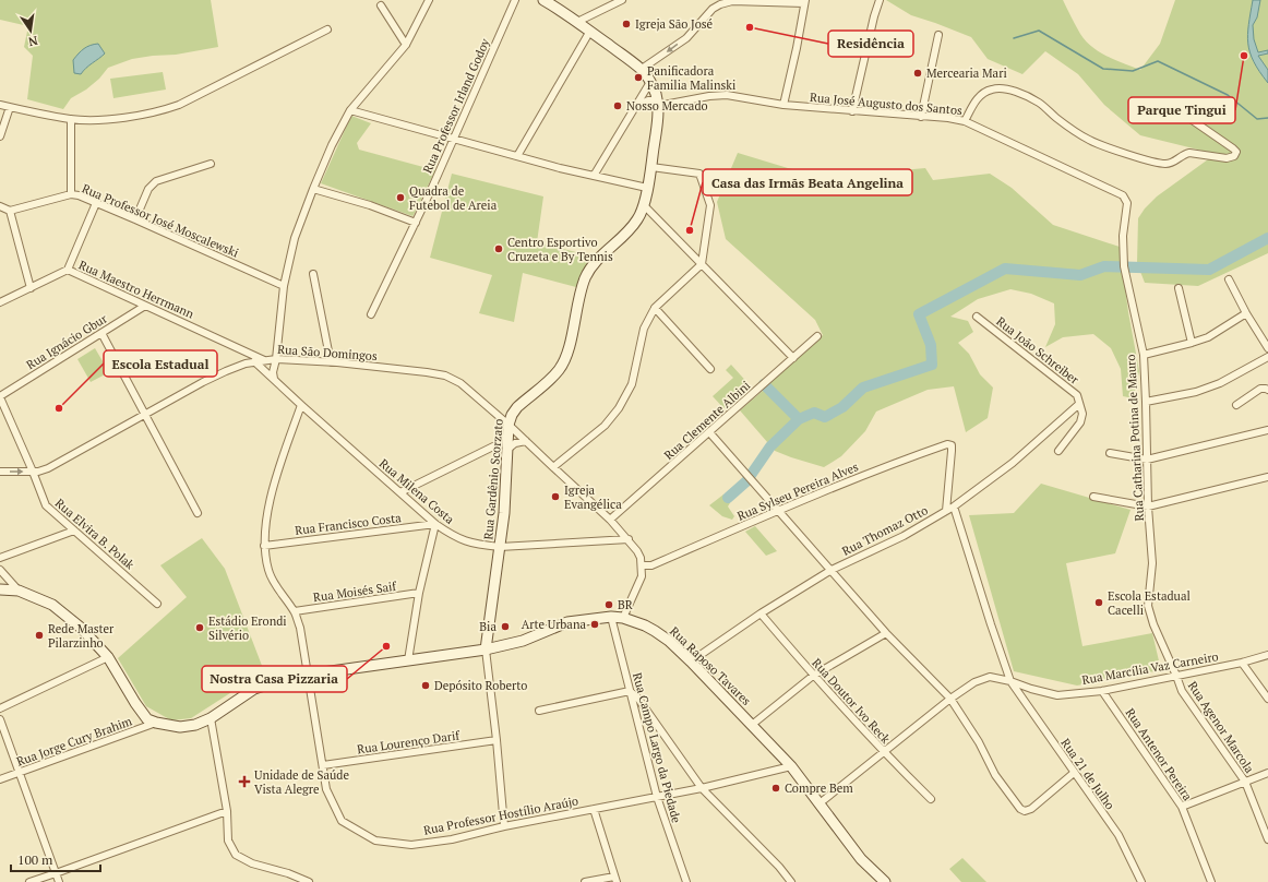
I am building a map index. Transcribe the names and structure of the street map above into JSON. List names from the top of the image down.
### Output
{
  "streets": {
    "main road": ["Rua Gardênio Scorzato", "Rua Raposo Tavares"],
    "street": [
      "Rua José Augusto dos Santos",
      "Rua Professor Irland Godoy",
      "Rua Professor José Moscalewski",
      "Rua Maestro Herrmann",
      "Rua Ignácio Gbur",
      "Rua João Schreiber",
      "Rua São Domingos",
      "Rua Clemente Albini",
      "Rua Catharina Potina de Mauro",
      "Rua Milena Costa",
      "Rua Sylseu Pereira Alves",
      "Rua Francisco Costa",
      "Rua Thomaz Otto",
      "Rua Elvira B. Polak",
      "Rua Moisés Saif",
      "Rua Marcília Vaz Carneiro",
      "Rua Doutor Ivo Reck",
      "Rua Agenor Marcola",
      "Rua Jorge Cury Brahim",
      "Rua Lourenço Darif",
      "Rua Campo Largo da Piedade",
      "Rua Antenor Pereira",
      "Rua 21 de Julho",
      "Rua Professor Hostílio Araújo"
    ]
  },
  "crossings": [
    ["Rua José Augusto dos Santos", "Rua Catharina Potina de Mauro"],
    ["Rua José Augusto dos Santos", "Rua Gardênio Scorzato"],
    ["Rua Maestro Herrmann", "Rua Ignácio Gbur"],
    ["Rua Maestro Herrmann", "Rua São Domingos"],
    ["Rua Ignácio Gbur", "Rua Elvira B. Polak"],
    ["Rua João Schreiber", "Rua Thomaz Otto"],
    ["Rua São Domingos", "Rua Clemente Albini"],
    ["Rua São Domingos", "Rua Gardênio Scorzato"],
    ["Rua São Domingos", "Rua Milena Costa"],
    ["Rua São Domingos", "Rua Sylseu Pereira Alves"],
    ["Rua São Domingos", "Rua Elvira B. Polak"],
    ["Rua Catharina Potina de Mauro", "Rua Marcília Vaz Carneiro"],
    ["Rua Catharina Potina de Mauro", "Rua Agenor Marcola"],
    ["Rua Gardênio Scorzato", "Rua Milena Costa"],
    ["Rua Gardênio Scorzato", "Rua Raposo Tavares"],
    ["Rua Gardênio Scorzato", "Rua Lourenço Darif"],
    ["Rua Gardênio Scorzato", "Rua Professor Hostílio Araújo"],
    ["Rua Milena Costa", "Rua Francisco Costa"],
    ["Rua Milena Costa", "Rua Professor Hostílio Araújo"],
    ["Rua Sylseu Pereira Alves", "Rua Thomaz Otto"],
    ["Rua Francisco Costa", "Rua Professor Hostílio Araújo"],
    ["Rua Thomaz Otto", "Rua Raposo Tavares"],
    ["Rua Thomaz Otto", "Rua Doutor Ivo Reck"],
    ["Rua Moisés Saif", "Rua Professor Hostílio Araújo"],
    ["Rua Raposo Tavares", "Rua Marcília Vaz Carneiro"],
    ["Rua Raposo Tavares", "Rua Jorge Cury Brahim"],
    ["Rua Raposo Tavares", "Rua Campo Largo da Piedade"],
    ["Rua Raposo Tavares", "Rua Professor Hostílio Araújo"],
    ["Rua Marcília Vaz Carneiro", "Rua Doutor Ivo Reck"],
    ["Rua Marcília Vaz Carneiro", "Rua Agenor Marcola"],
    ["Rua Marcília Vaz Carneiro", "Rua Antenor Pereira"],
    ["Rua Marcília Vaz Carneiro", "Rua 21 de Julho"],
    ["Rua Lourenço Darif", "Rua Professor Hostílio Araújo"],
    ["Rua Campo Largo da Piedade", "Rua Professor Hostílio Araújo"]
  ],
  "places": {
    "other": [
      "Igreja São José",
      "Residência",
      "Parque Tingui",
      "Mercearia Mari",
      "Panificadora Familia Malinski",
      "Nosso Mercado",
      "Quadra de Futebol de Areia",
      "Casa das Irmãs Beata Angelina",
      "Centro Esportivo Cruzeta e By Tennis",
      "Escola Estadual",
      "Igreja Evangélica",
      "Escola Estadual Cacelli",
      "BR",
      "Arte Urbana",
      "Bia",
      "Estádio Erondi Silvério",
      "Rede Master Pilarzinho",
      "Nostra Casa Pizzaria",
      "Depósito Roberto",
      "Compre Bem"
    ],
    "health": ["Unidade de Saúde Vista Alegre"]
  },
  "scale_bar": "100 m",
  "north": "bottom"
}
